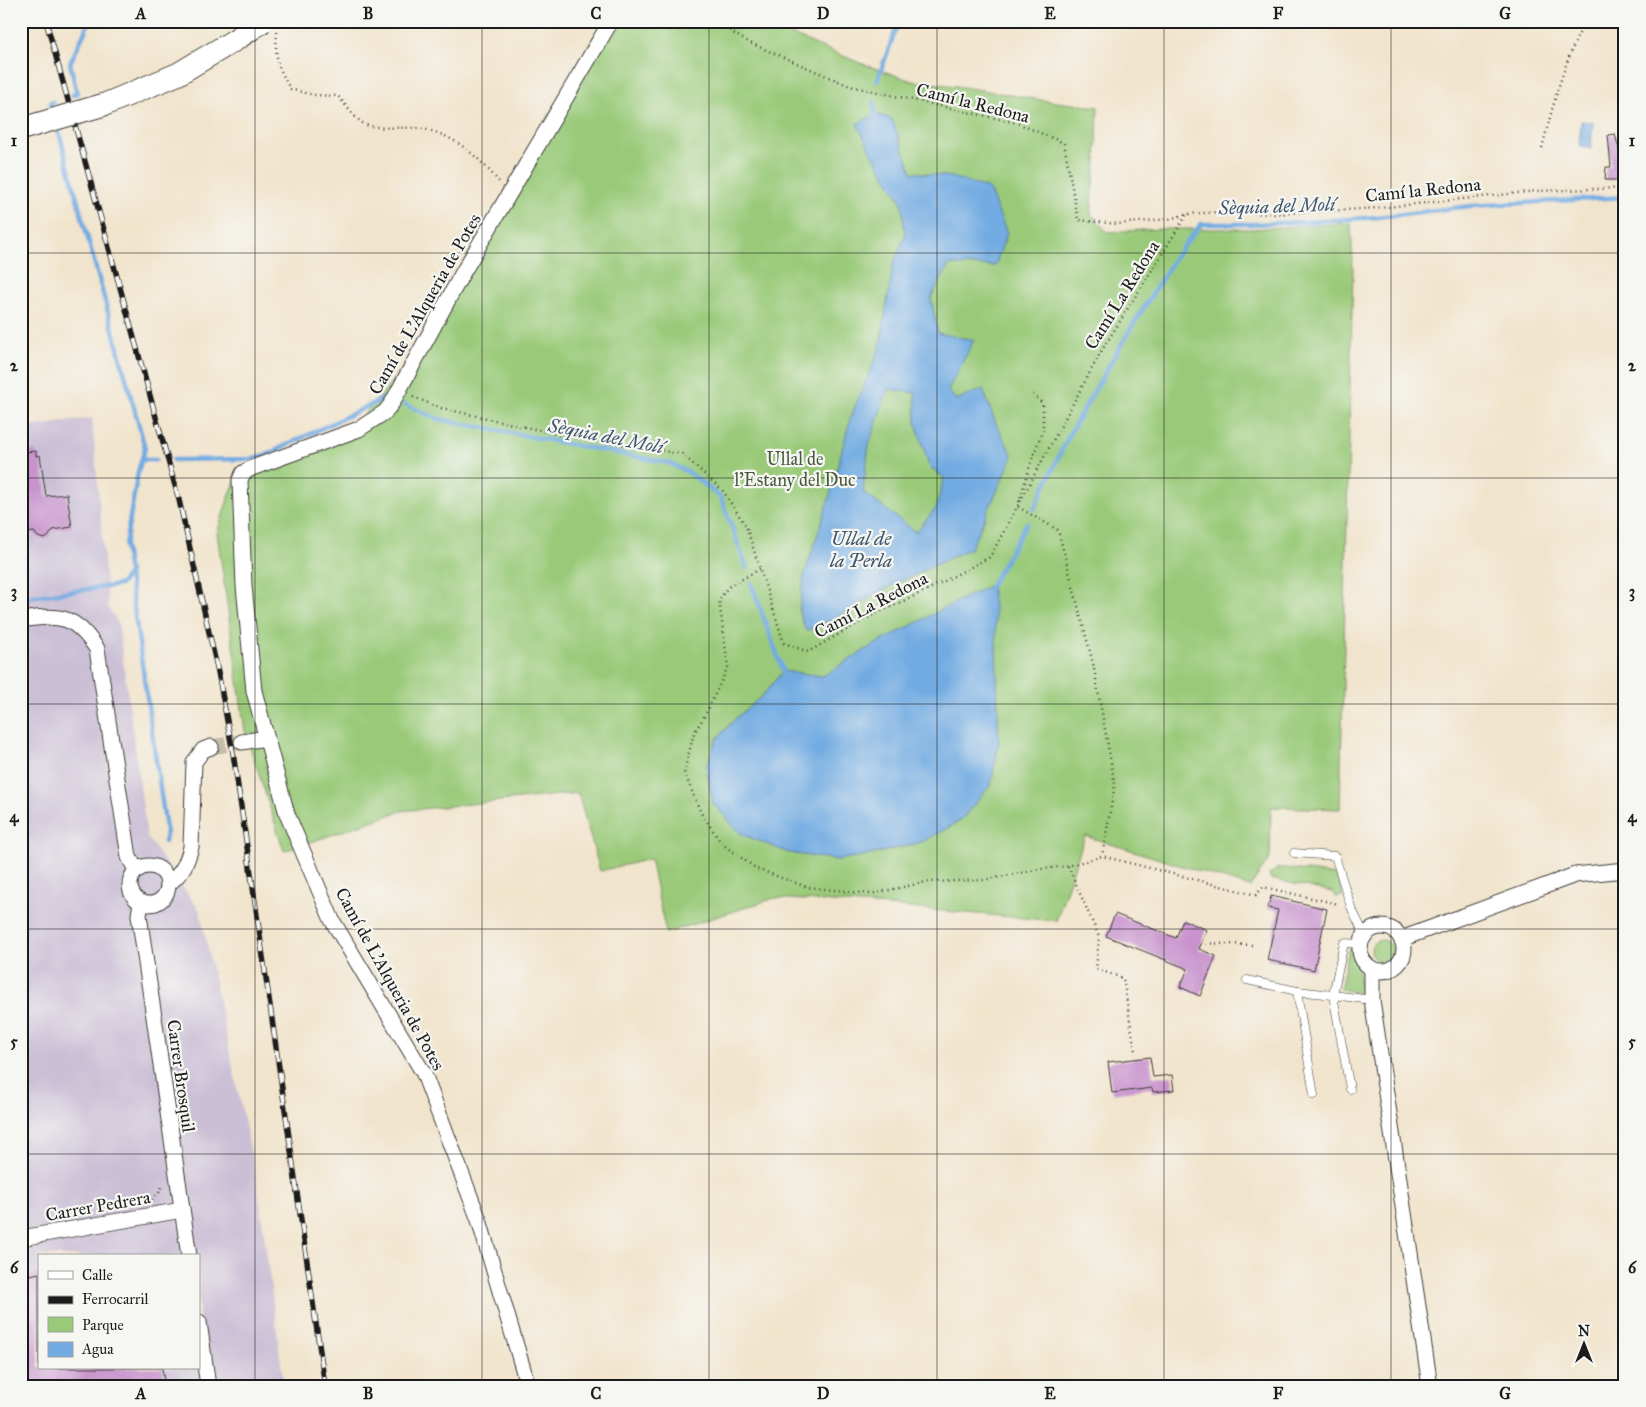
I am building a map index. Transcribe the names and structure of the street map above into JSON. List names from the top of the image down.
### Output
{
  "streets": {
    "street": ["Camí de L'Alqueria de Potes", "Carrer Brosquil", "Carrer Pedrera"],
    "path": ["Camí la Redona", "Camí La Redona"]
  },
  "crossings": [
    ["Camí la Redona", "Camí La Redona"],
    ["Camí La Redona", "Camí de L'Alqueria de Potes"],
    ["Carrer Brosquil", "Carrer Pedrera"]
  ],
  "water": ["Sèquia del Molí", "Ullal de la Perla"],
  "parks": ["Ullal de l’Estany del Duc"],
  "legend": [
    "Calle",
    "Ferrocarril",
    "Parque",
    "Agua"
  ],
  "north": "top",
  "grid": {
    "columns": [
      "A",
      "B",
      "C",
      "D",
      "E",
      "F",
      "G"
    ],
    "rows": [
      "1",
      "2",
      "3",
      "4",
      "5",
      "6"
    ]
  }
}
